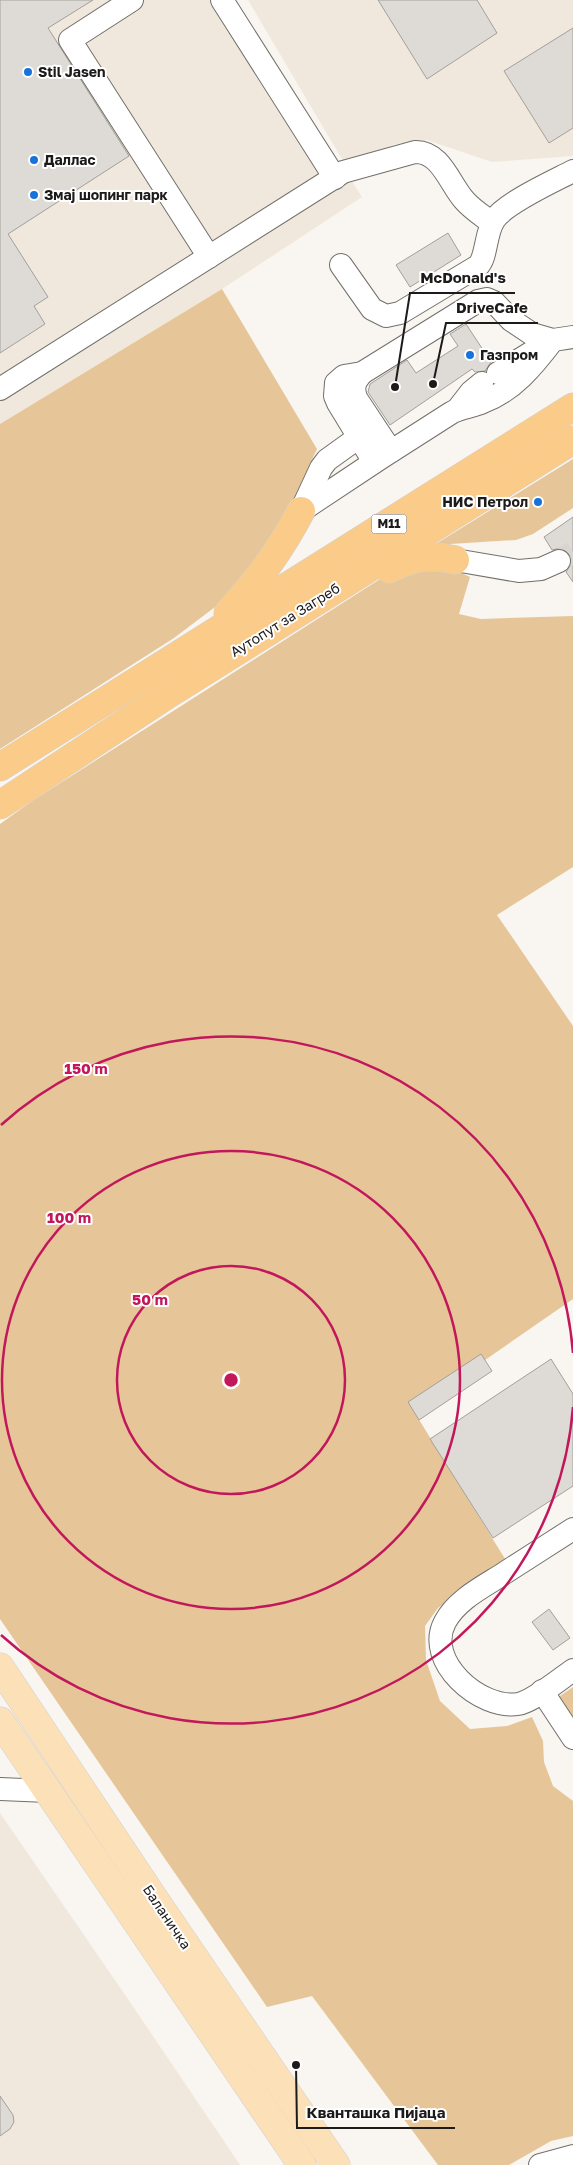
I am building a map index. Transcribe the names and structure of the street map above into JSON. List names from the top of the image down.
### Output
{
  "streets": {
    "highway": ["M11", "Аутопут за Загреб"],
    "main road": ["Баланичка"]
  },
  "places": [
    "Stil Jasen",
    "Даллас",
    "Змај шопинг парк",
    "Газпром",
    "DriveCafe",
    "McDonald's",
    "НИС Петрол",
    "Кванташка Пијаца"
  ],
  "rings": ["150 m", "100 m", "50 m"]
}
